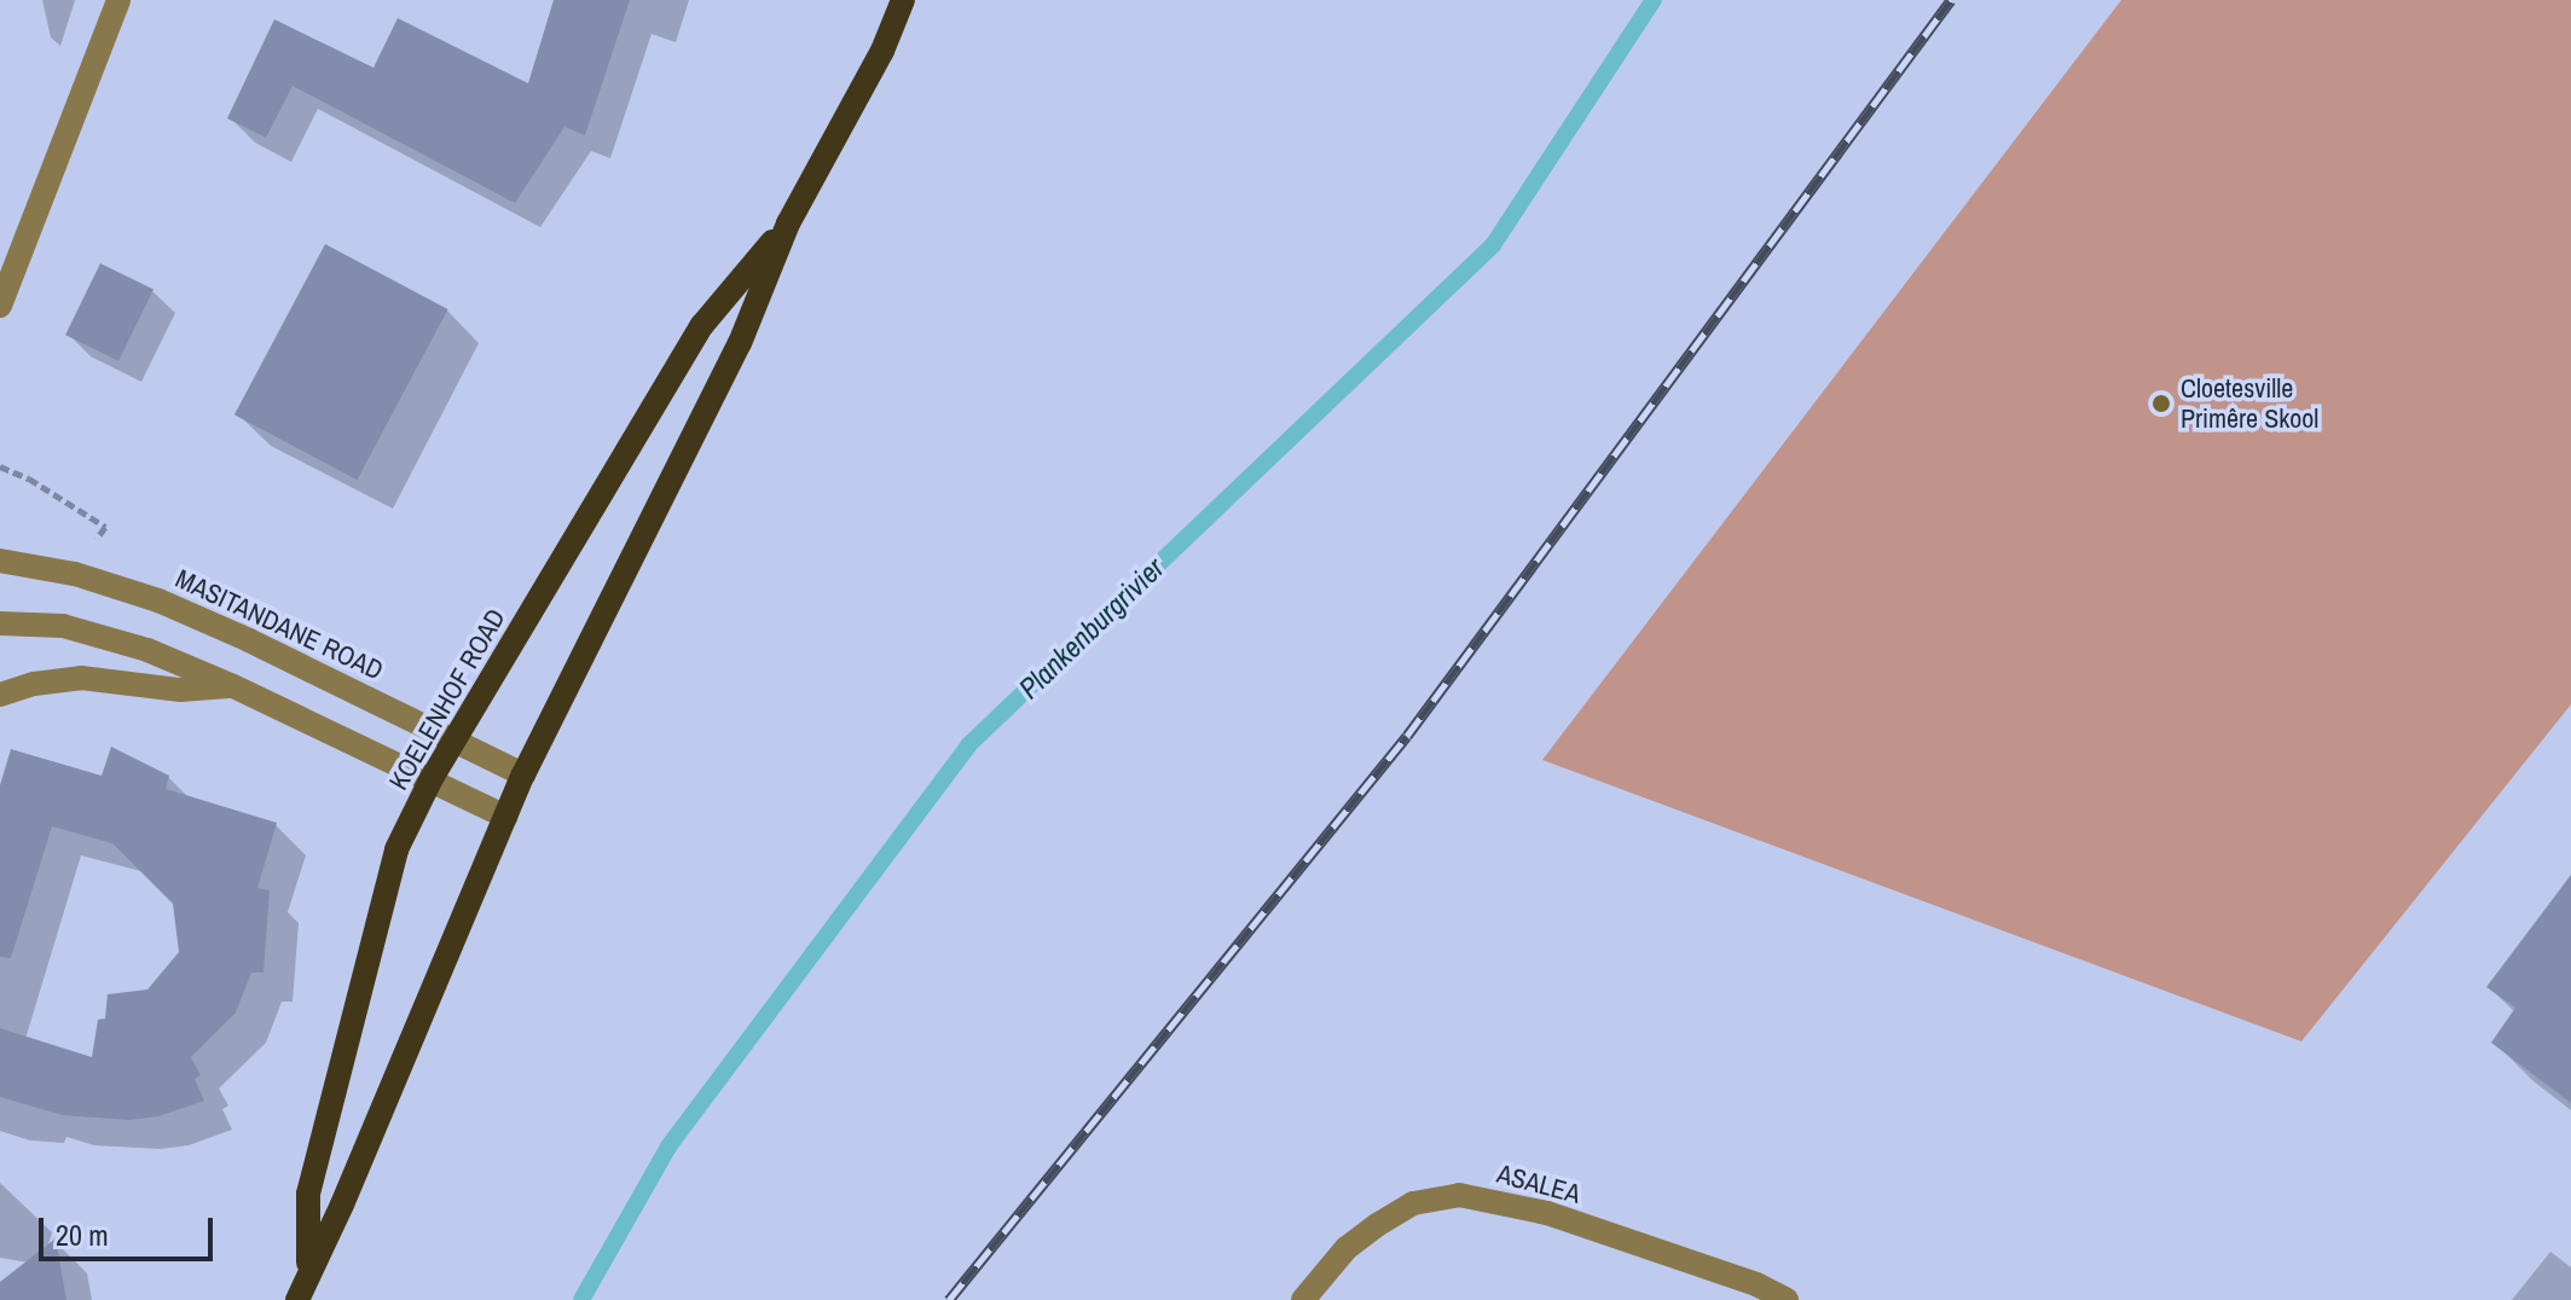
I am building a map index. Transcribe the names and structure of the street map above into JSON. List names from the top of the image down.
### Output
{
  "streets": {
    "main road": ["KOELENHOF ROAD"],
    "street": ["MASITANDANE ROAD", "ASALEA"]
  },
  "crossings": [
    ["MASITANDANE ROAD", "KOELENHOF ROAD"]
  ],
  "water": ["Plankenburgrivier"],
  "places": ["Cloetesville Primêre Skool"],
  "scale_bar": "20 m"
}
